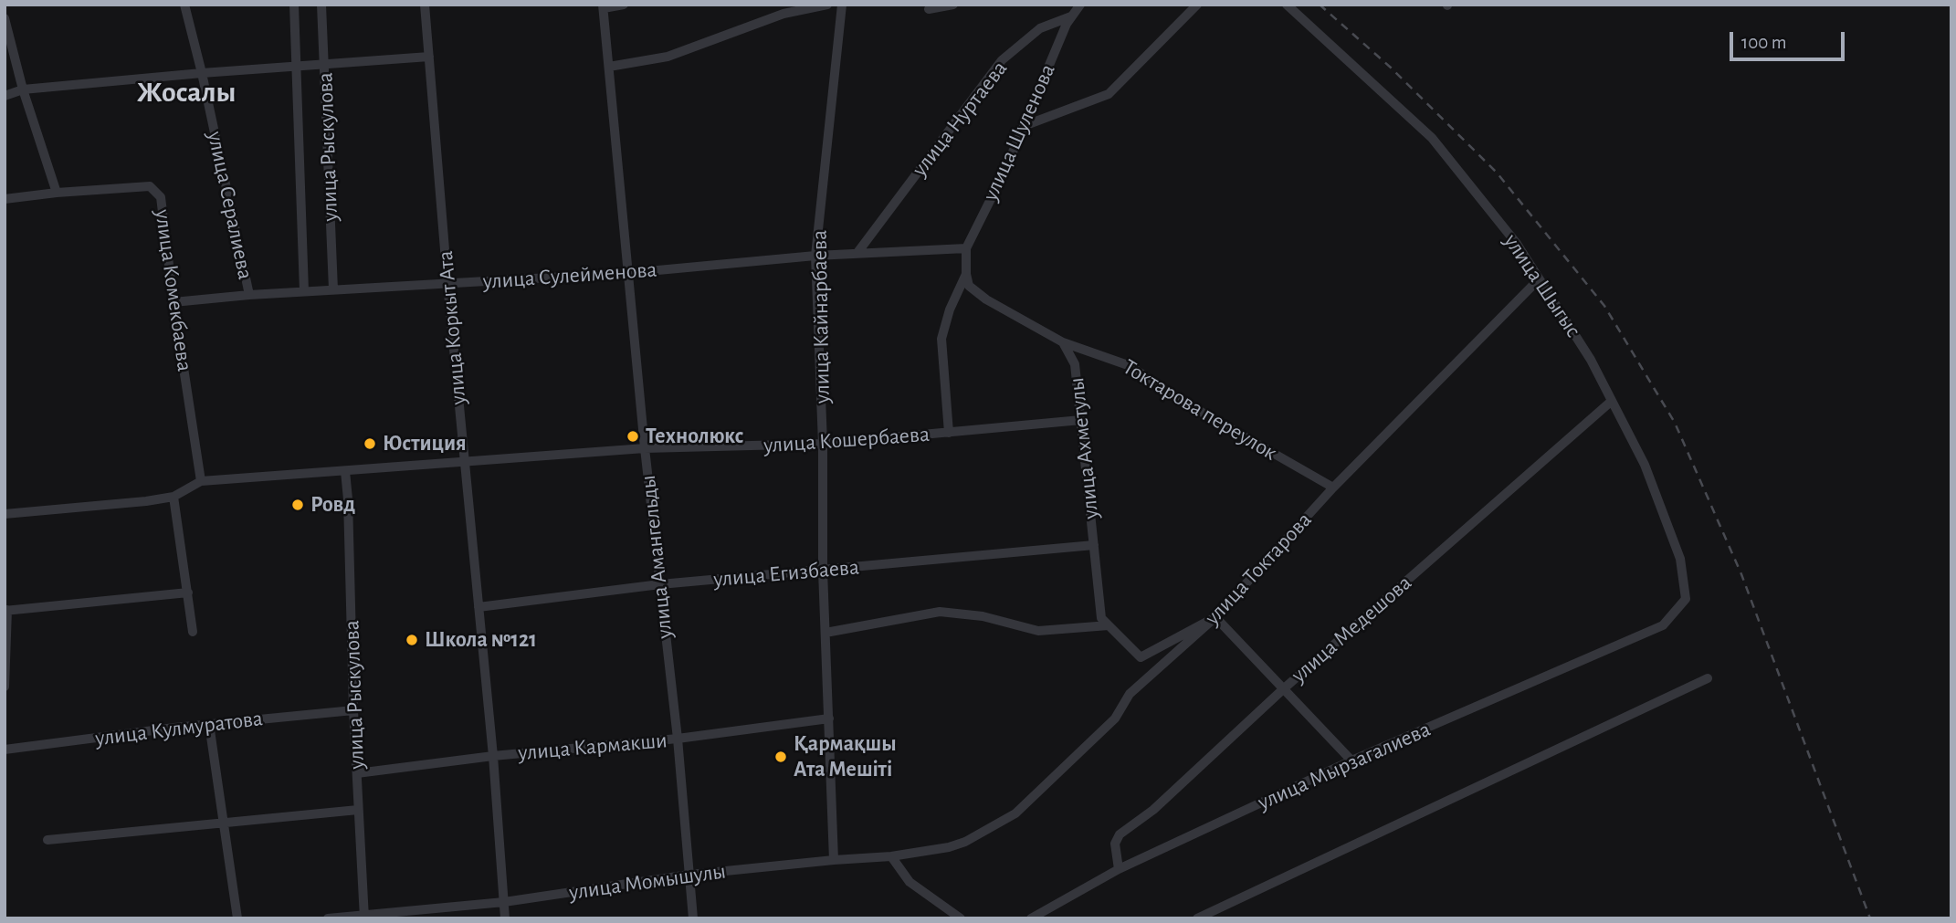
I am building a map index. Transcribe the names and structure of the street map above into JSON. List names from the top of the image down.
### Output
{
  "streets": {
    "street": [
      "улица Нуртаева",
      "улица Шуленова",
      "улица Рыскулова",
      "улица Сералиева",
      "улица Сулейменова",
      "улица Шыгыс",
      "улица Комекбаева",
      "улица Кайнарбаева",
      "улица Коркыт Ата",
      "Токтарова переулок",
      "улица Кошербаева",
      "улица Ахметулы",
      "улица Амангельды",
      "улица Токтарова",
      "улица Егизбаева",
      "улица Медешова",
      "улица Кулмуратова",
      "улица Кармакши",
      "улица Мырзагалиева",
      "улица Момышулы"
    ]
  },
  "crossings": [
    ["улица Нуртаева", "улица Шуленова"],
    ["улица Нуртаева", "улица Сулейменова"],
    ["улица Шуленова", "улица Сулейменова"],
    ["улица Рыскулова", "улица Сулейменова"],
    ["улица Рыскулова", "улица Кошербаева"],
    ["улица Рыскулова", "улица Кулмуратова"],
    ["улица Рыскулова", "улица Кармакши"],
    ["улица Рыскулова", "улица Момышулы"],
    ["улица Сералиева", "улица Сулейменова"],
    ["улица Сулейменова", "улица Комекбаева"],
    ["улица Сулейменова", "улица Кайнарбаева"],
    ["улица Сулейменова", "улица Коркыт Ата"],
    ["улица Сулейменова", "улица Амангельды"],
    ["улица Шыгыс", "улица Токтарова"],
    ["улица Шыгыс", "улица Медешова"],
    ["улица Шыгыс", "улица Мырзагалиева"],
    ["улица Комекбаева", "улица Кошербаева"],
    ["улица Кайнарбаева", "улица Кошербаева"],
    ["улица Кайнарбаева", "улица Егизбаева"],
    ["улица Кайнарбаева", "улица Кармакши"],
    ["улица Кайнарбаева", "улица Момышулы"],
    ["улица Коркыт Ата", "улица Кошербаева"],
    ["улица Коркыт Ата", "улица Егизбаева"],
    ["улица Коркыт Ата", "улица Кармакши"],
    ["улица Коркыт Ата", "улица Момышулы"],
    ["Токтарова переулок", "улица Ахметулы"],
    ["Токтарова переулок", "улица Токтарова"],
    ["улица Кошербаева", "улица Ахметулы"],
    ["улица Кошербаева", "улица Амангельды"],
    ["улица Ахметулы", "улица Токтарова"],
    ["улица Ахметулы", "улица Егизбаева"],
    ["улица Амангельды", "улица Егизбаева"],
    ["улица Амангельды", "улица Кармакши"],
    ["улица Амангельды", "улица Момышулы"],
    ["улица Токтарова", "улица Момышулы"],
    ["улица Медешова", "улица Мырзагалиева"]
  ],
  "districts": ["Жосалы"],
  "places": [
    "Технолюкс",
    "Юстиция",
    "Ровд",
    "Школа №121",
    "Қармақшы Ата Мешіті"
  ],
  "scale_bar": "100 m"
}
